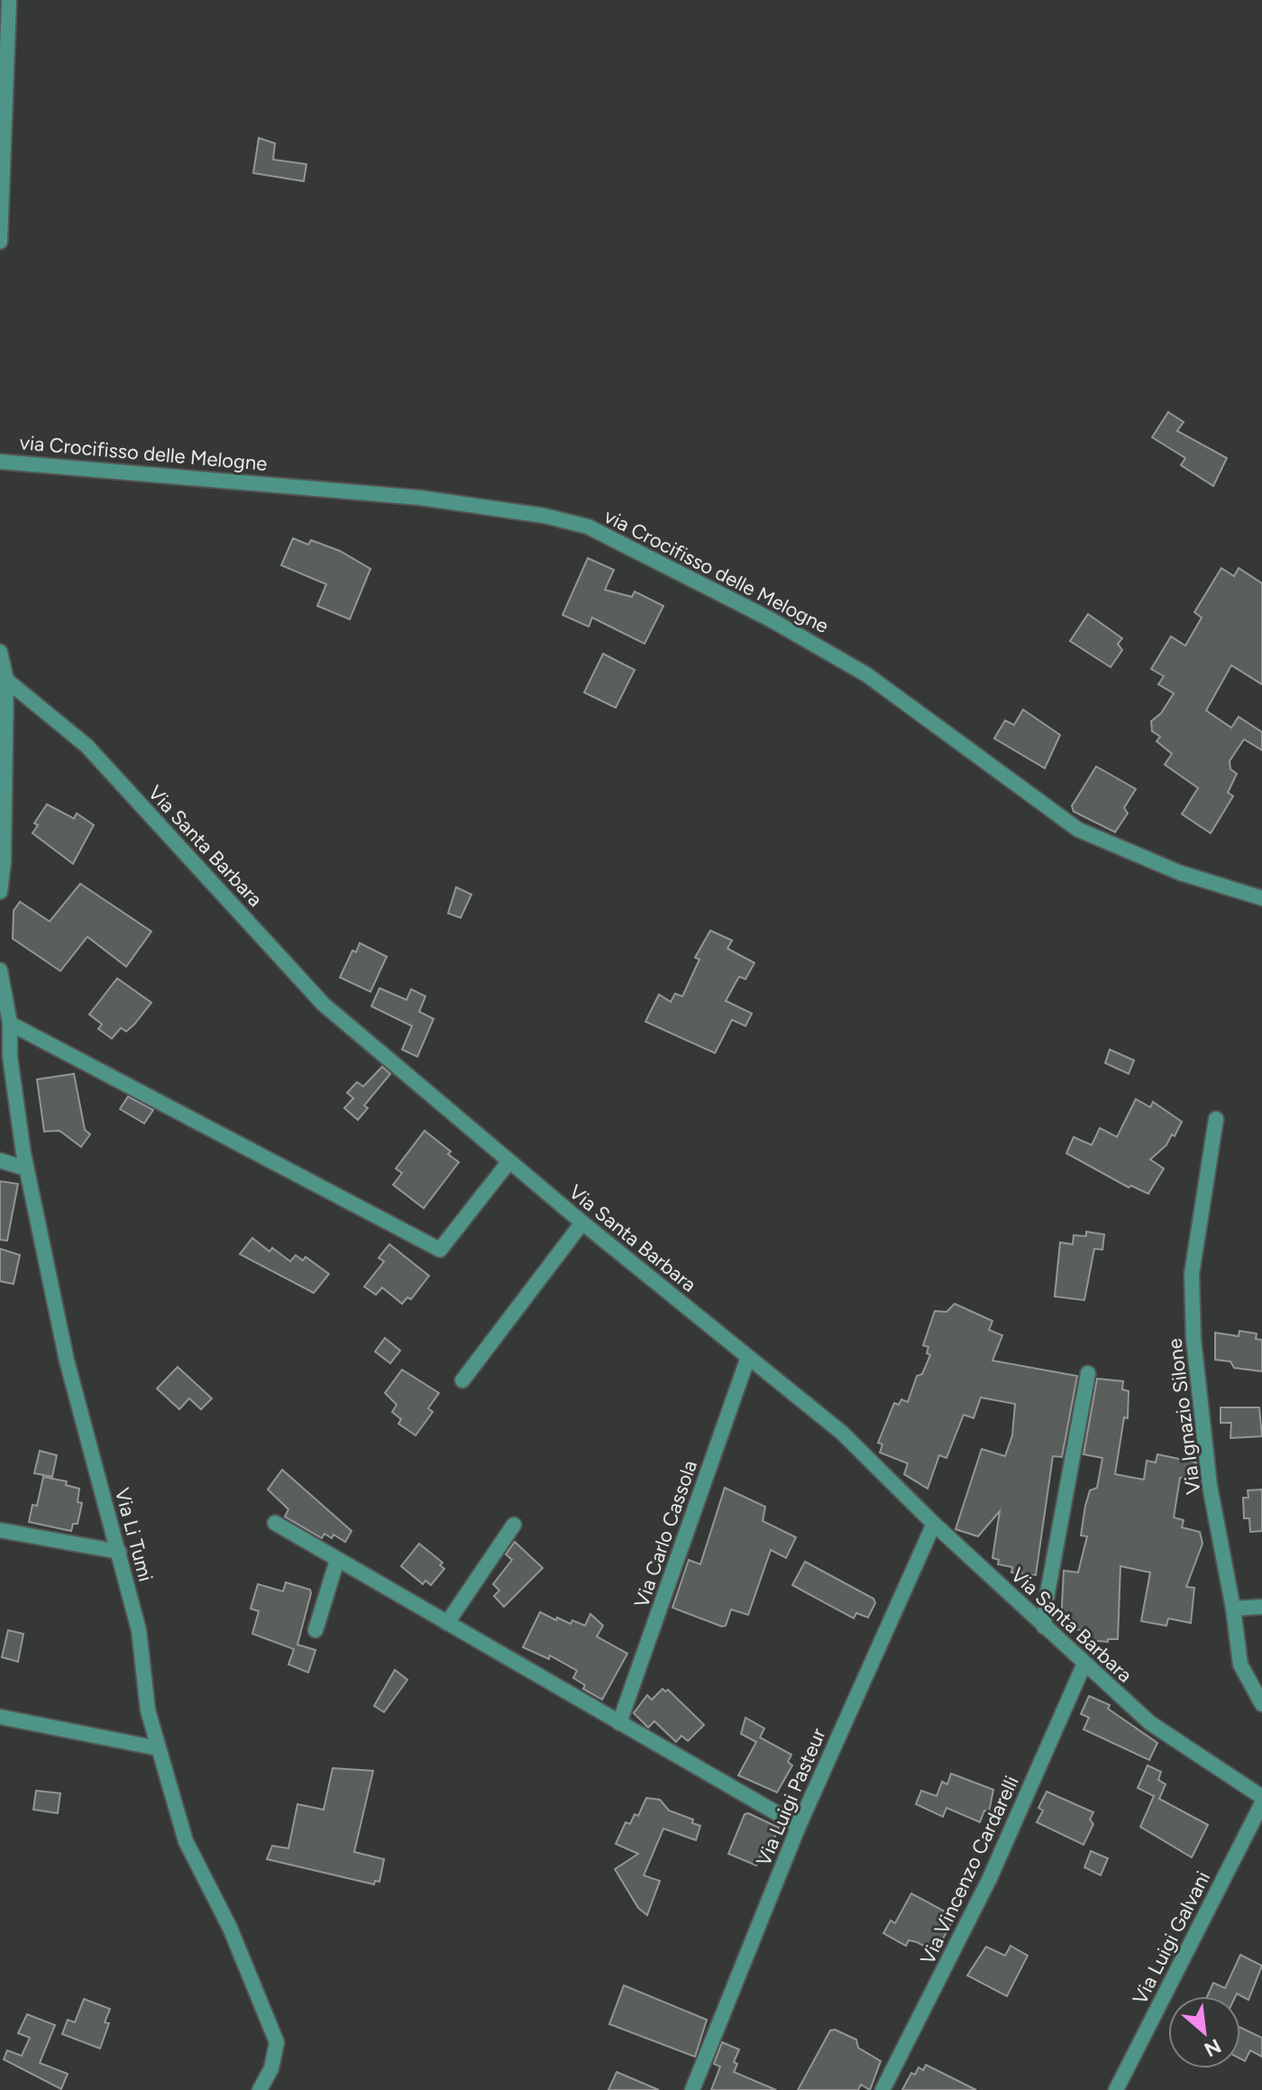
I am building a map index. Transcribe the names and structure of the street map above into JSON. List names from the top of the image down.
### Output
{
  "streets": {
    "street": [
      "via Crocifisso delle Melogne",
      "Via Santa Barbara",
      "Via Ignazio Silone",
      "Via Carlo Cassola",
      "Via Li Tumi",
      "Via Luigi Pasteur",
      "Via Vincenzo Cardarelli",
      "Via Luigi Galvani"
    ]
  },
  "crossings": [
    ["Via Santa Barbara", "Via Carlo Cassola"],
    ["Via Santa Barbara", "Via Luigi Pasteur"],
    ["Via Santa Barbara", "Via Vincenzo Cardarelli"]
  ],
  "north": "bottom right"
}
